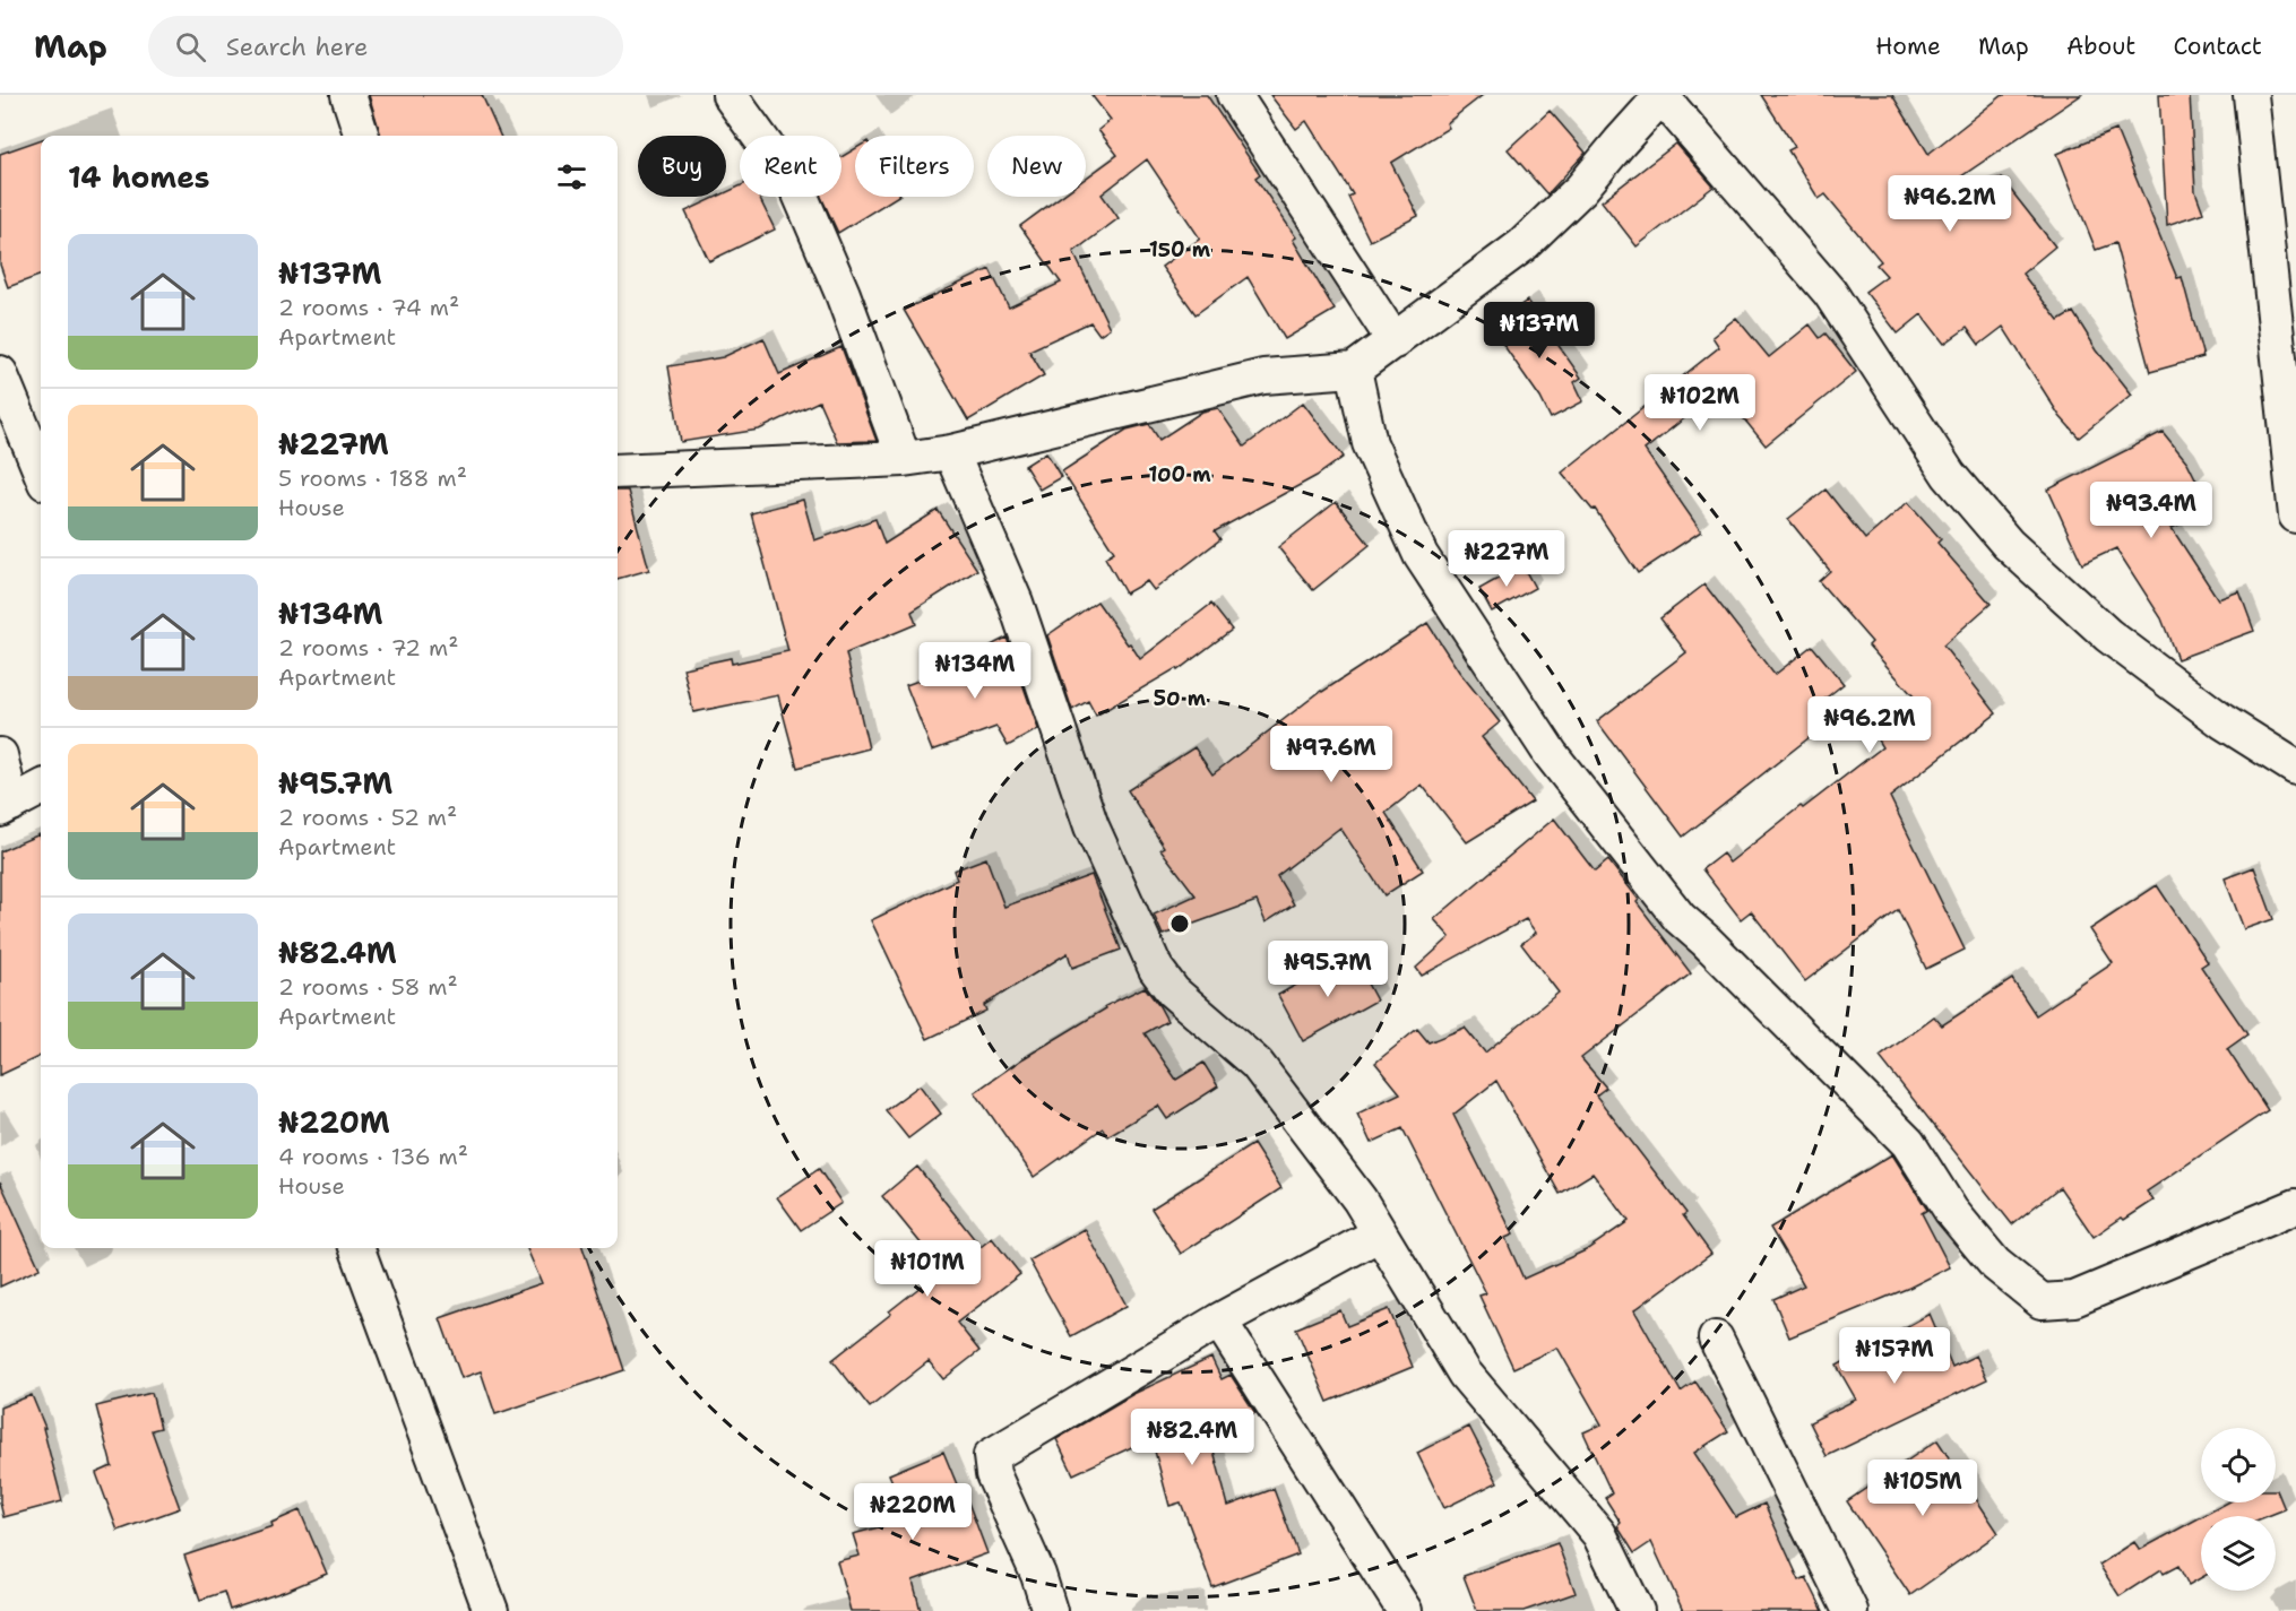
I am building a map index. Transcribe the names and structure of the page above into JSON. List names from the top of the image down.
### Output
{
  "page": {
    "header": "Map",
    "search": "Search here",
    "nav": [
      "Home",
      "Map",
      "About",
      "Contact"
    ],
    "chip": [
      "Buy",
      "Rent",
      "Filters",
      "New"
    ],
    "heading": "14 homes",
    "price": [
      "₦96.2M",
      "₦137M",
      "₦102M",
      "₦93.4M",
      "₦227M",
      "₦134M",
      "₦96.2M",
      "₦97.6M",
      "₦95.7M",
      "₦101M",
      "₦157M",
      "₦82.4M",
      "₦105M",
      "₦220M"
    ],
    "list": [
      {
        "name": "₦137M",
        "note": "2 rooms · 74 m² · Apartment"
      },
      {
        "name": "₦227M",
        "note": "5 rooms · 188 m² · House"
      },
      {
        "name": "₦134M",
        "note": "2 rooms · 72 m² · Apartment"
      },
      {
        "name": "₦95.7M",
        "note": "2 rooms · 52 m² · Apartment"
      },
      {
        "name": "₦82.4M",
        "note": "2 rooms · 58 m² · Apartment"
      },
      {
        "name": "₦220M",
        "note": "4 rooms · 136 m² · House"
      }
    ]
  },
  "rings": ["150 m", "100 m", "50 m"]
}
